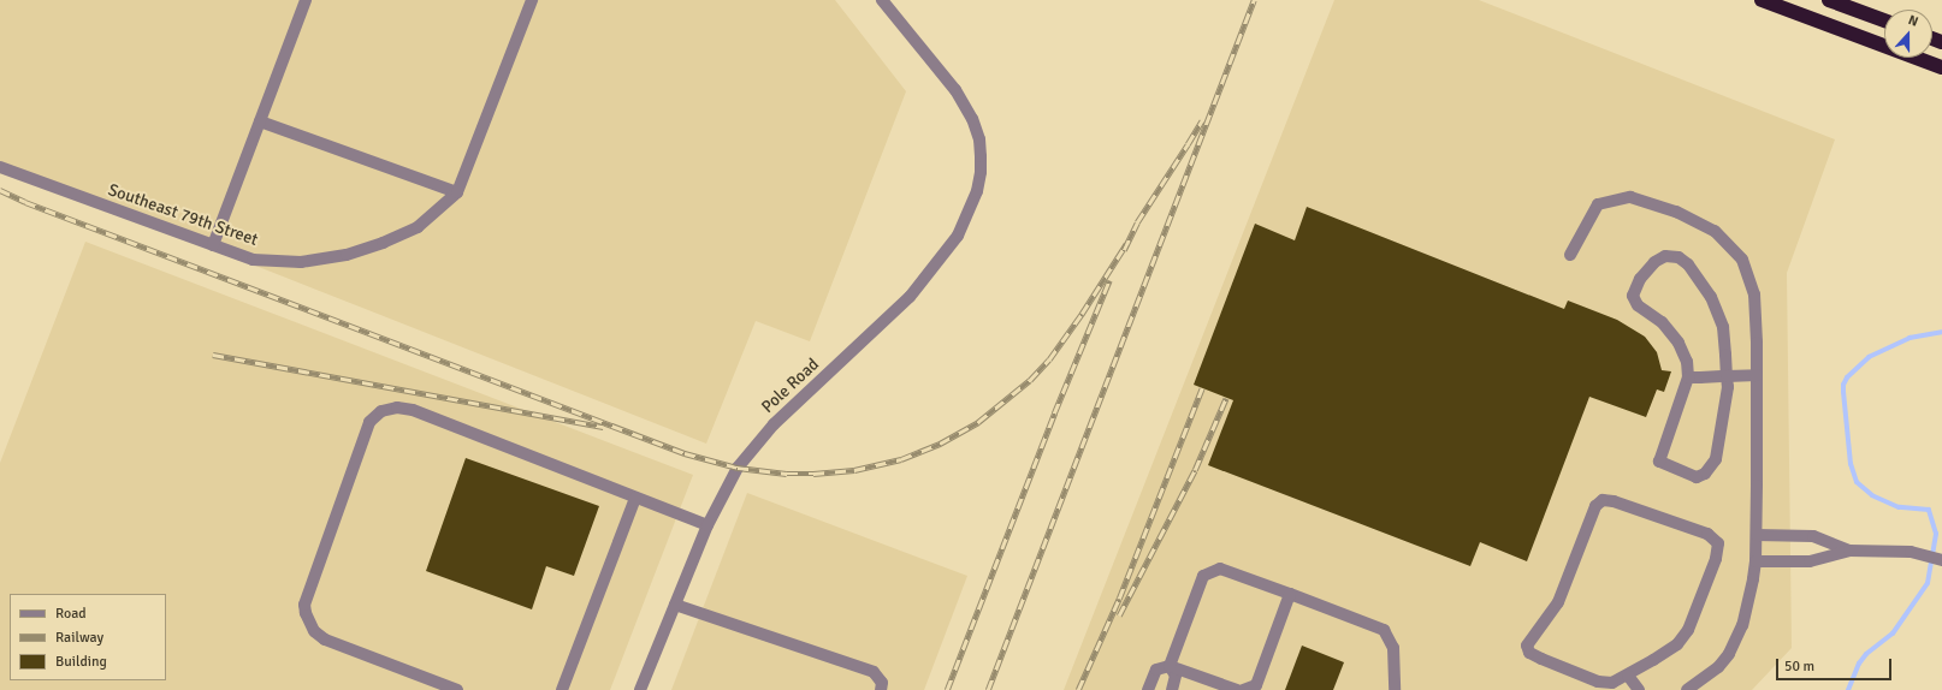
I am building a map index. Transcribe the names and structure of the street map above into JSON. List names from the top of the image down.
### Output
{
  "streets": {
    "street": ["Southeast 79th Street", "Pole Road"]
  },
  "legend": ["Road", "Railway", "Building"],
  "scale_bar": "50 m",
  "north": "top"
}
